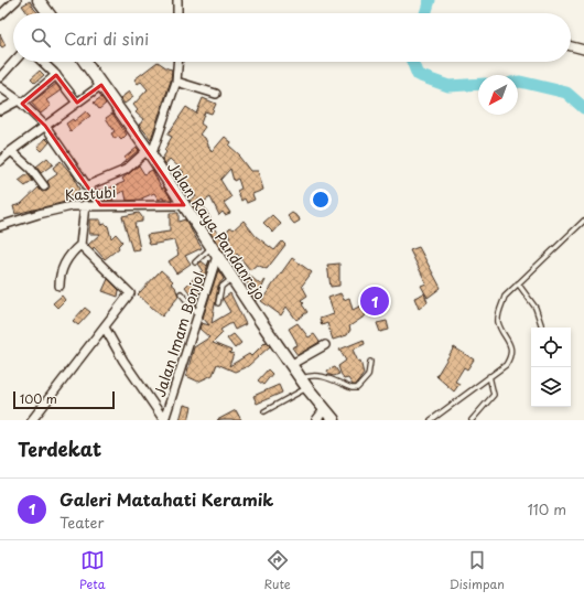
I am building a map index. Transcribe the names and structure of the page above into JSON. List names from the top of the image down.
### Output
{
  "streets": {
    "main road": ["Jalan Raya Pandanrejo"],
    "street": ["Kastubi", "Jalan Imam Bonjol"]
  },
  "crossings": [
    ["Kastubi", "Jalan Raya Pandanrejo"],
    ["Jalan Raya Pandanrejo", "Jalan Imam Bonjol"]
  ],
  "scale_bar": "100 m",
  "north": "bottom left",
  "page": {
    "search": "Cari di sini",
    "pins": "1",
    "scale": "100 m",
    "heading": "Terdekat",
    "list": [
      {
        "mark": "1",
        "name": "Galeri Matahati Keramik",
        "note": "Teater",
        "value": "110 m"
      }
    ],
    "nav": ["Peta", "Rute", "Disimpan"]
  }
}
